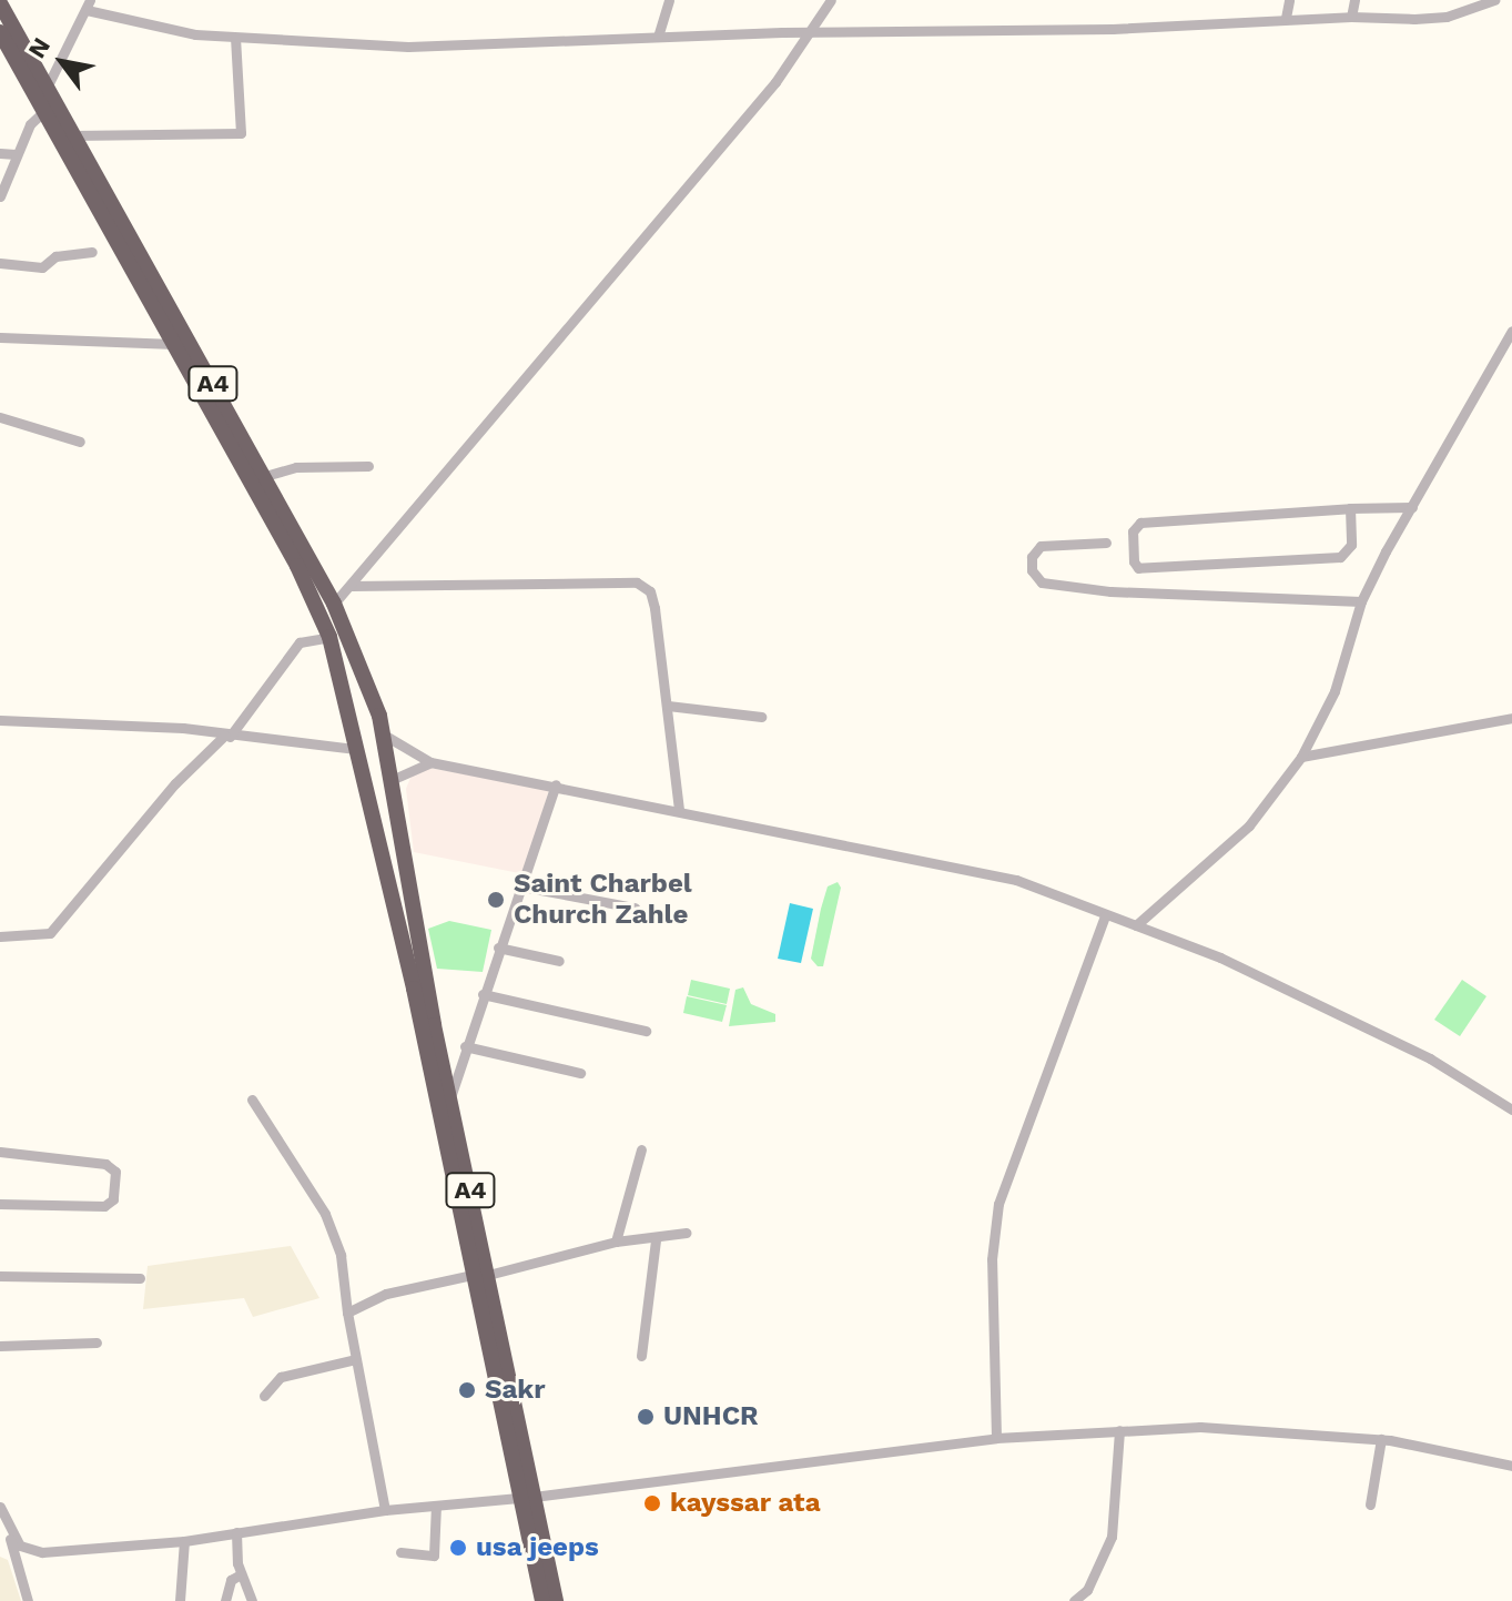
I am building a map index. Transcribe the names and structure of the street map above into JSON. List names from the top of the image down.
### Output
{
  "streets": {
    "highway": ["A4"]
  },
  "places": [
    "Saint Charbel Church Zahle",
    "Sakr",
    "UNHCR",
    "kayssar ata",
    "usa jeeps"
  ],
  "north": "top left"
}
